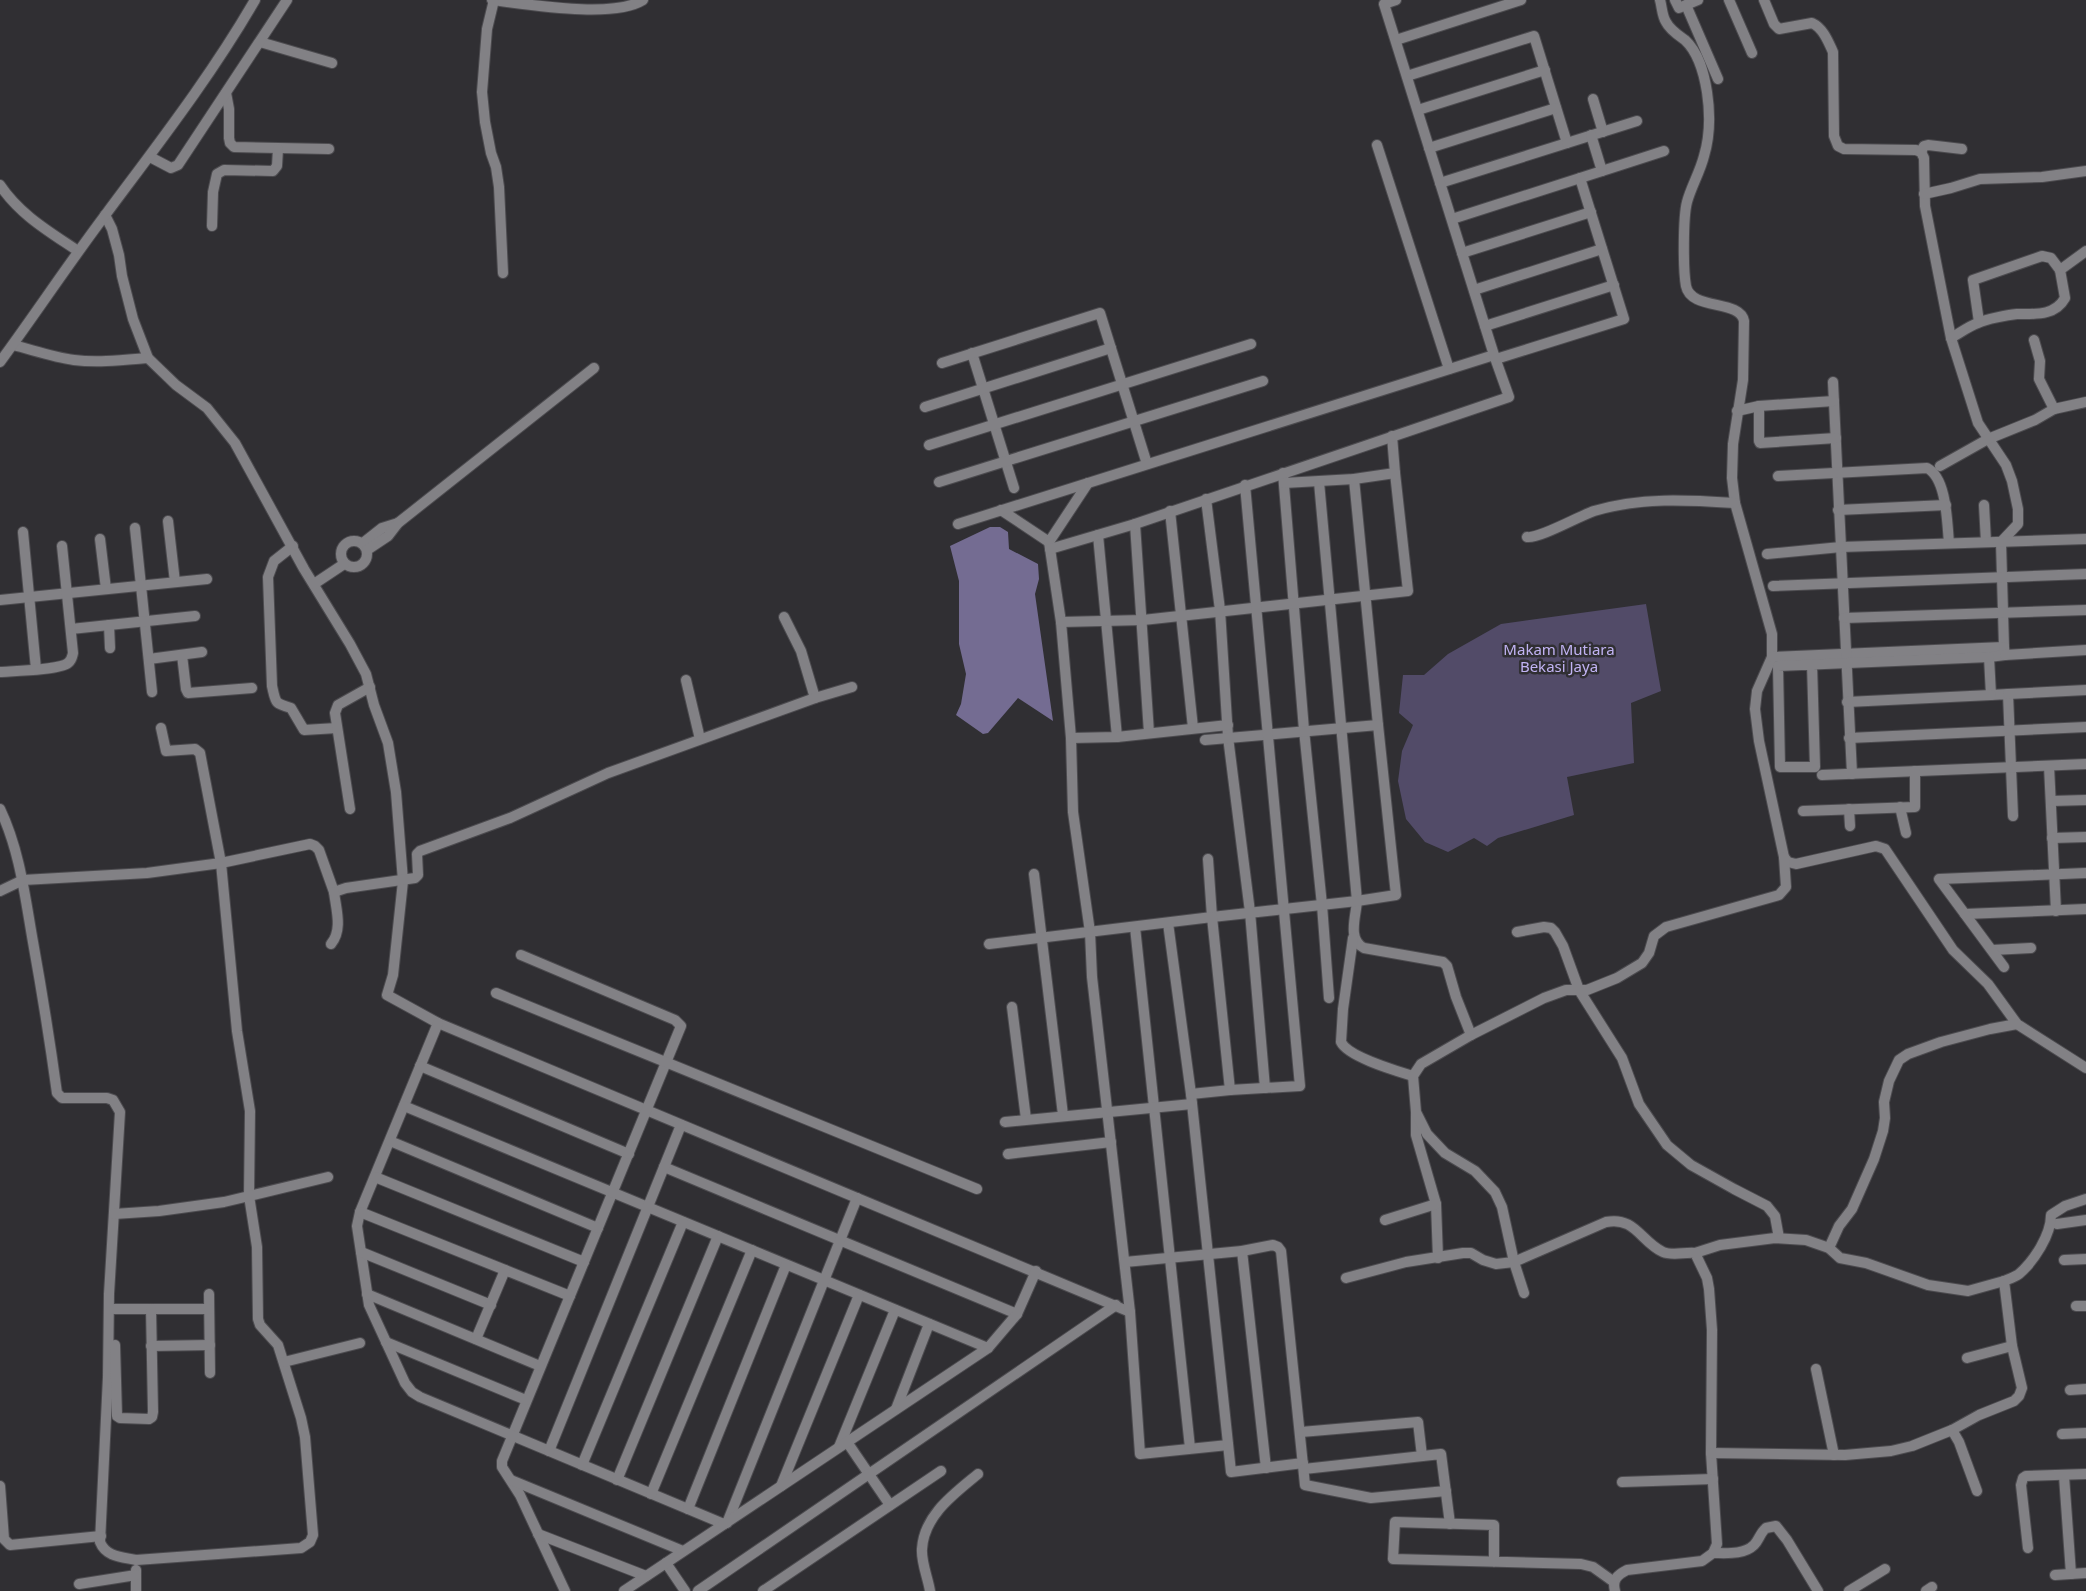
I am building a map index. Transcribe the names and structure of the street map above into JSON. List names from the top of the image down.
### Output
{
  "parks": ["Makam Mutiara Bekasi Jaya"]
}
